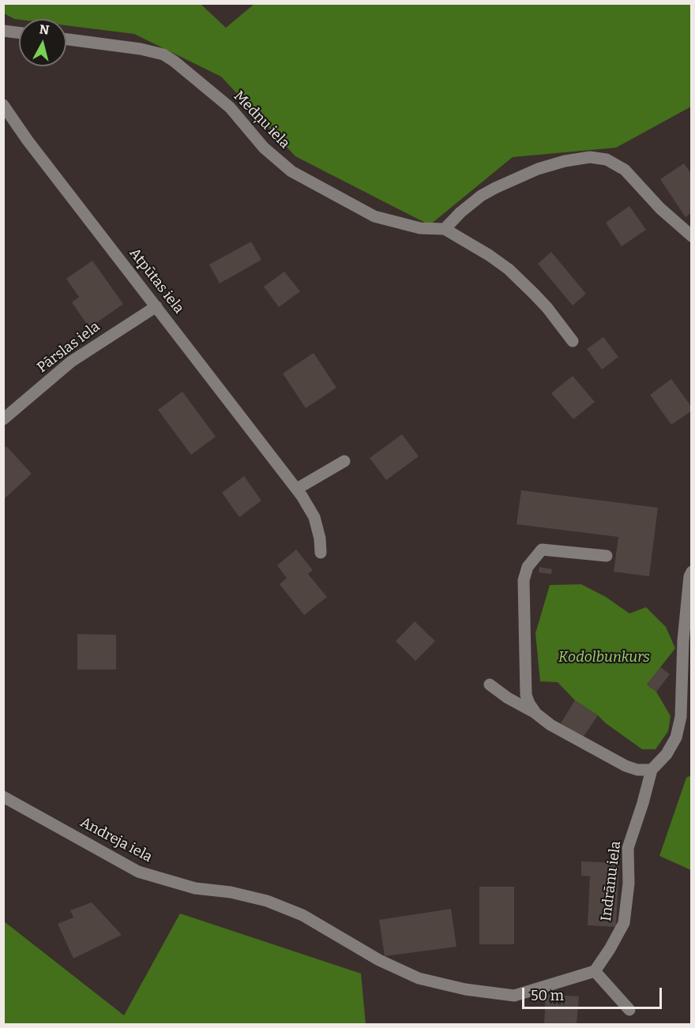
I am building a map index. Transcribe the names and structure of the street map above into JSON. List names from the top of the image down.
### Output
{
  "streets": {
    "street": [
      "Medņu iela",
      "Atpūtas iela",
      "Pārslas iela",
      "Andreja iela",
      "Indrānu iela"
    ]
  },
  "crossings": [
    ["Atpūtas iela", "Pārslas iela"],
    ["Andreja iela", "Indrānu iela"]
  ],
  "parks": ["Kodolbunkurs"],
  "scale_bar": "50 m",
  "north": "top"
}
